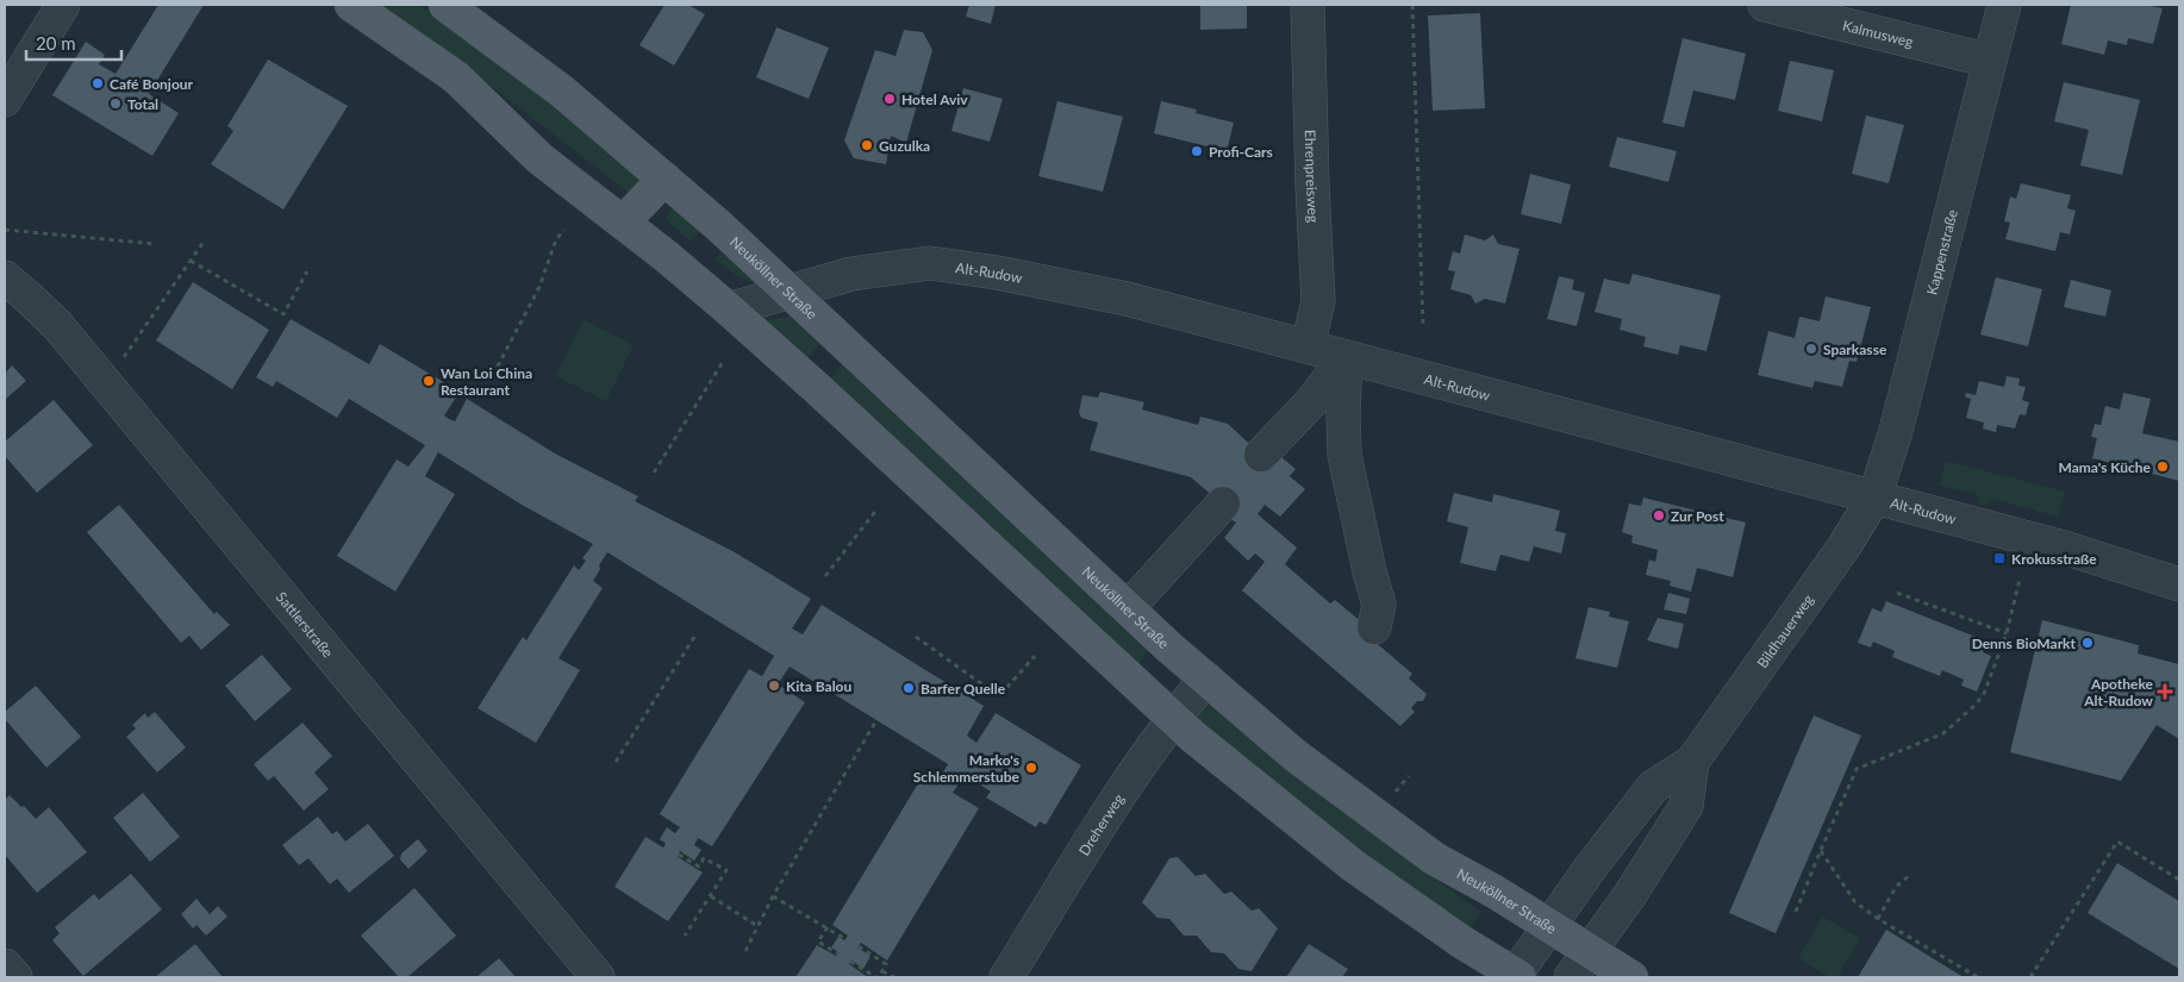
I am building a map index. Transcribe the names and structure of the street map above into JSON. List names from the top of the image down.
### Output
{
  "streets": {
    "main road": ["Neuköllner Straße"],
    "street": [
      "Kalmusweg",
      "Ehrenpreisweg",
      "Kappenstraße",
      "Alt-Rudow",
      "Sattlerstraße",
      "Bildhauerweg",
      "Dreherweg"
    ]
  },
  "crossings": [
    ["Kalmusweg", "Kappenstraße"],
    ["Ehrenpreisweg", "Alt-Rudow"],
    ["Kappenstraße", "Alt-Rudow"],
    ["Kappenstraße", "Bildhauerweg"],
    ["Alt-Rudow", "Neuköllner Straße"],
    ["Alt-Rudow", "Bildhauerweg"],
    ["Neuköllner Straße", "Bildhauerweg"],
    ["Neuköllner Straße", "Dreherweg"]
  ],
  "places": {
    "other": [
      "Café Bonjour",
      "Hotel Aviv",
      "Total",
      "Guzulka",
      "Profi-Cars",
      "Sparkasse",
      "Wan Loi China Restaurant",
      "Mama's Küche",
      "Zur Post",
      "Denns BioMarkt",
      "Kita Balou",
      "Barfer Quelle",
      "Marko's Schlemmerstube"
    ],
    "transit": ["Krokusstraße"],
    "health": ["Apotheke Alt-Rudow"]
  },
  "scale_bar": "20 m"
}
